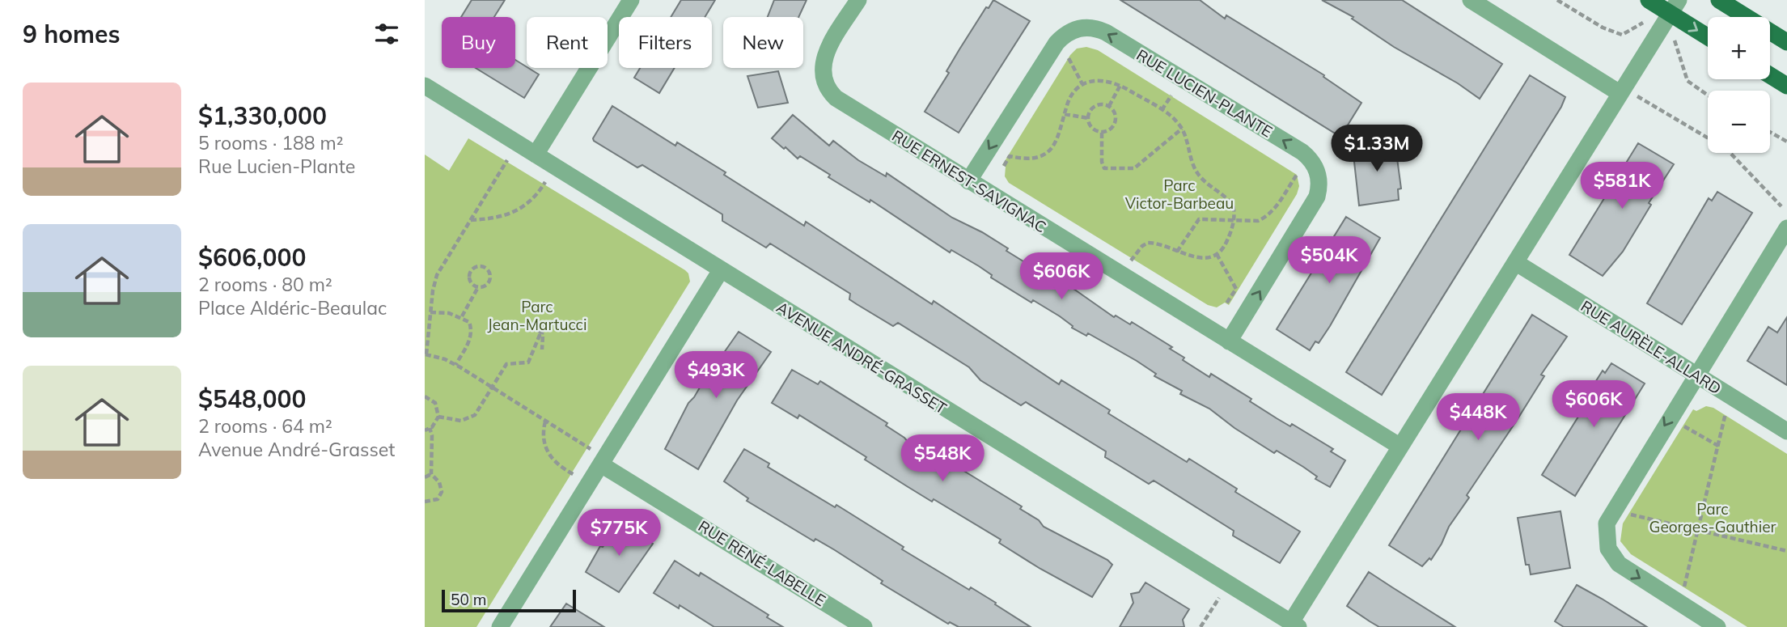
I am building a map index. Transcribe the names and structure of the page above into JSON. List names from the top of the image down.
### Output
{
  "streets": {
    "street": [
      "RUE LUCIEN-PLANTE",
      "RUE ERNEST-SAVIGNAC",
      "RUE AURÈLE-ALLARD",
      "AVENUE ANDRÉ-GRASSET",
      "RUE RENÉ-LABELLE"
    ]
  },
  "crossings": [
    ["RUE LUCIEN-PLANTE", "RUE ERNEST-SAVIGNAC"]
  ],
  "parks": ["Parc Victor-Barbeau", "Parc Jean-Martucci", "Parc Georges-Gauthier"],
  "scale_bar": "50 m",
  "page": {
    "heading": "9 homes",
    "map_buttons": ["+", "−"],
    "chip": [
      "Buy",
      "Rent",
      "Filters",
      "New"
    ],
    "list": [
      {
        "name": "$1,330,000",
        "note": "5 rooms · 188 m² · Rue Lucien-Plante"
      },
      {
        "name": "$606,000",
        "note": "2 rooms · 80 m² · Place Aldéric-Beaulac"
      },
      {
        "name": "$548,000",
        "note": "2 rooms · 64 m² · Avenue André-Grasset"
      }
    ],
    "price": [
      "$1.33M",
      "$581K",
      "$504K",
      "$606K",
      "$493K",
      "$606K",
      "$448K",
      "$548K",
      "$775K"
    ],
    "scale": "50 m"
  }
}
